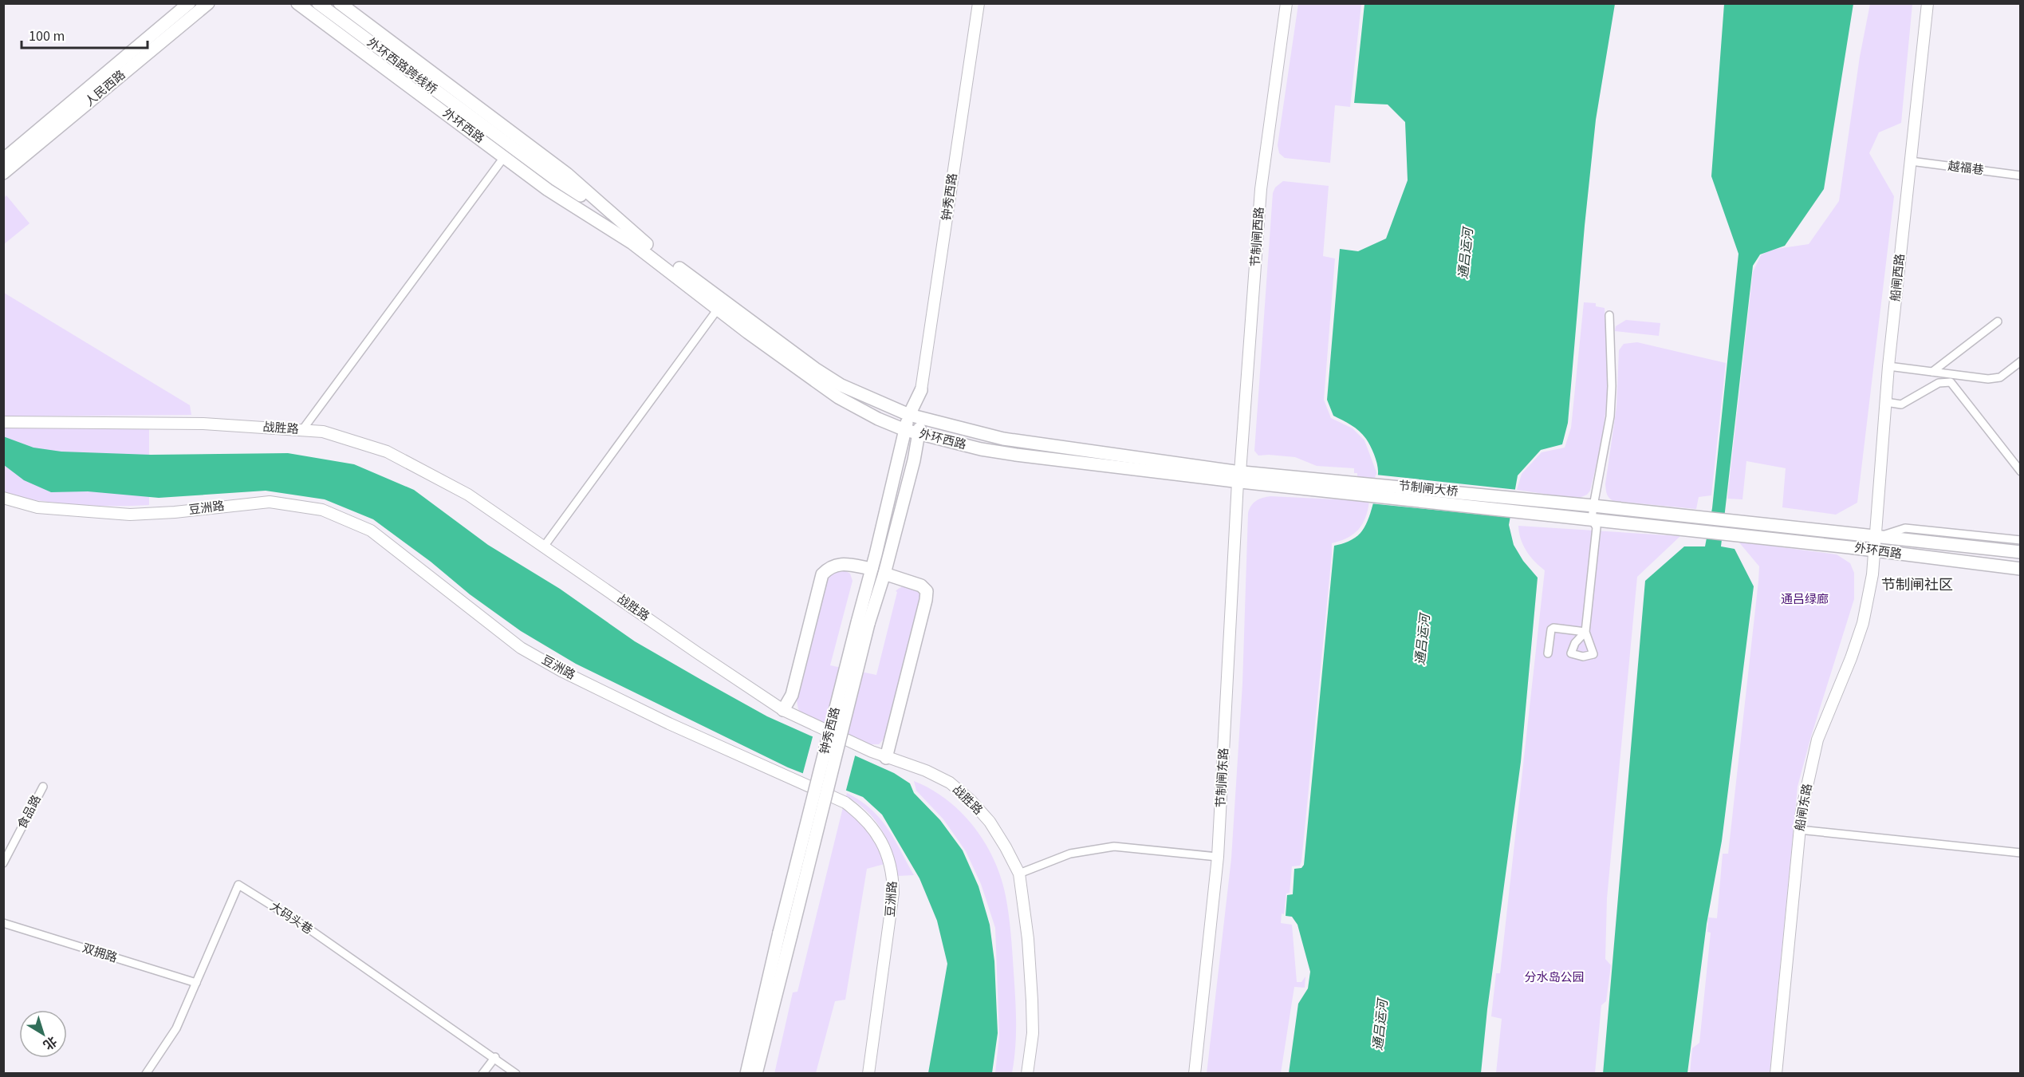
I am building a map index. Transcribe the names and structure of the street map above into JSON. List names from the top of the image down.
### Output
{
  "streets": {
    "main road": [
      "外环西路跨线桥",
      "人民西路",
      "外环西路",
      "钟秀西路",
      "节制闸大桥"
    ],
    "street": [
      "越福巷",
      "节制闸西路",
      "船闸西路",
      "战胜路",
      "豆洲路",
      "节制闸东路",
      "船闸东路",
      "食品路",
      "大码头巷",
      "双拥路"
    ]
  },
  "crossings": [
    ["外环西路跨线桥", "外环西路"],
    ["外环西路", "钟秀西路"],
    ["外环西路", "节制闸西路"],
    ["外环西路", "船闸西路"],
    ["外环西路", "节制闸大桥"],
    ["外环西路", "节制闸东路"],
    ["外环西路", "船闸东路"],
    ["越福巷", "船闸西路"],
    ["节制闸西路", "节制闸东路"],
    ["船闸西路", "船闸东路"],
    ["大码头巷", "双拥路"]
  ],
  "districts": ["节制闸社区"],
  "water": ["通吕运河"],
  "parks": ["通吕绿廊", "分水岛公园"],
  "scale_bar": "100 m",
  "north": "bottom right"
}
